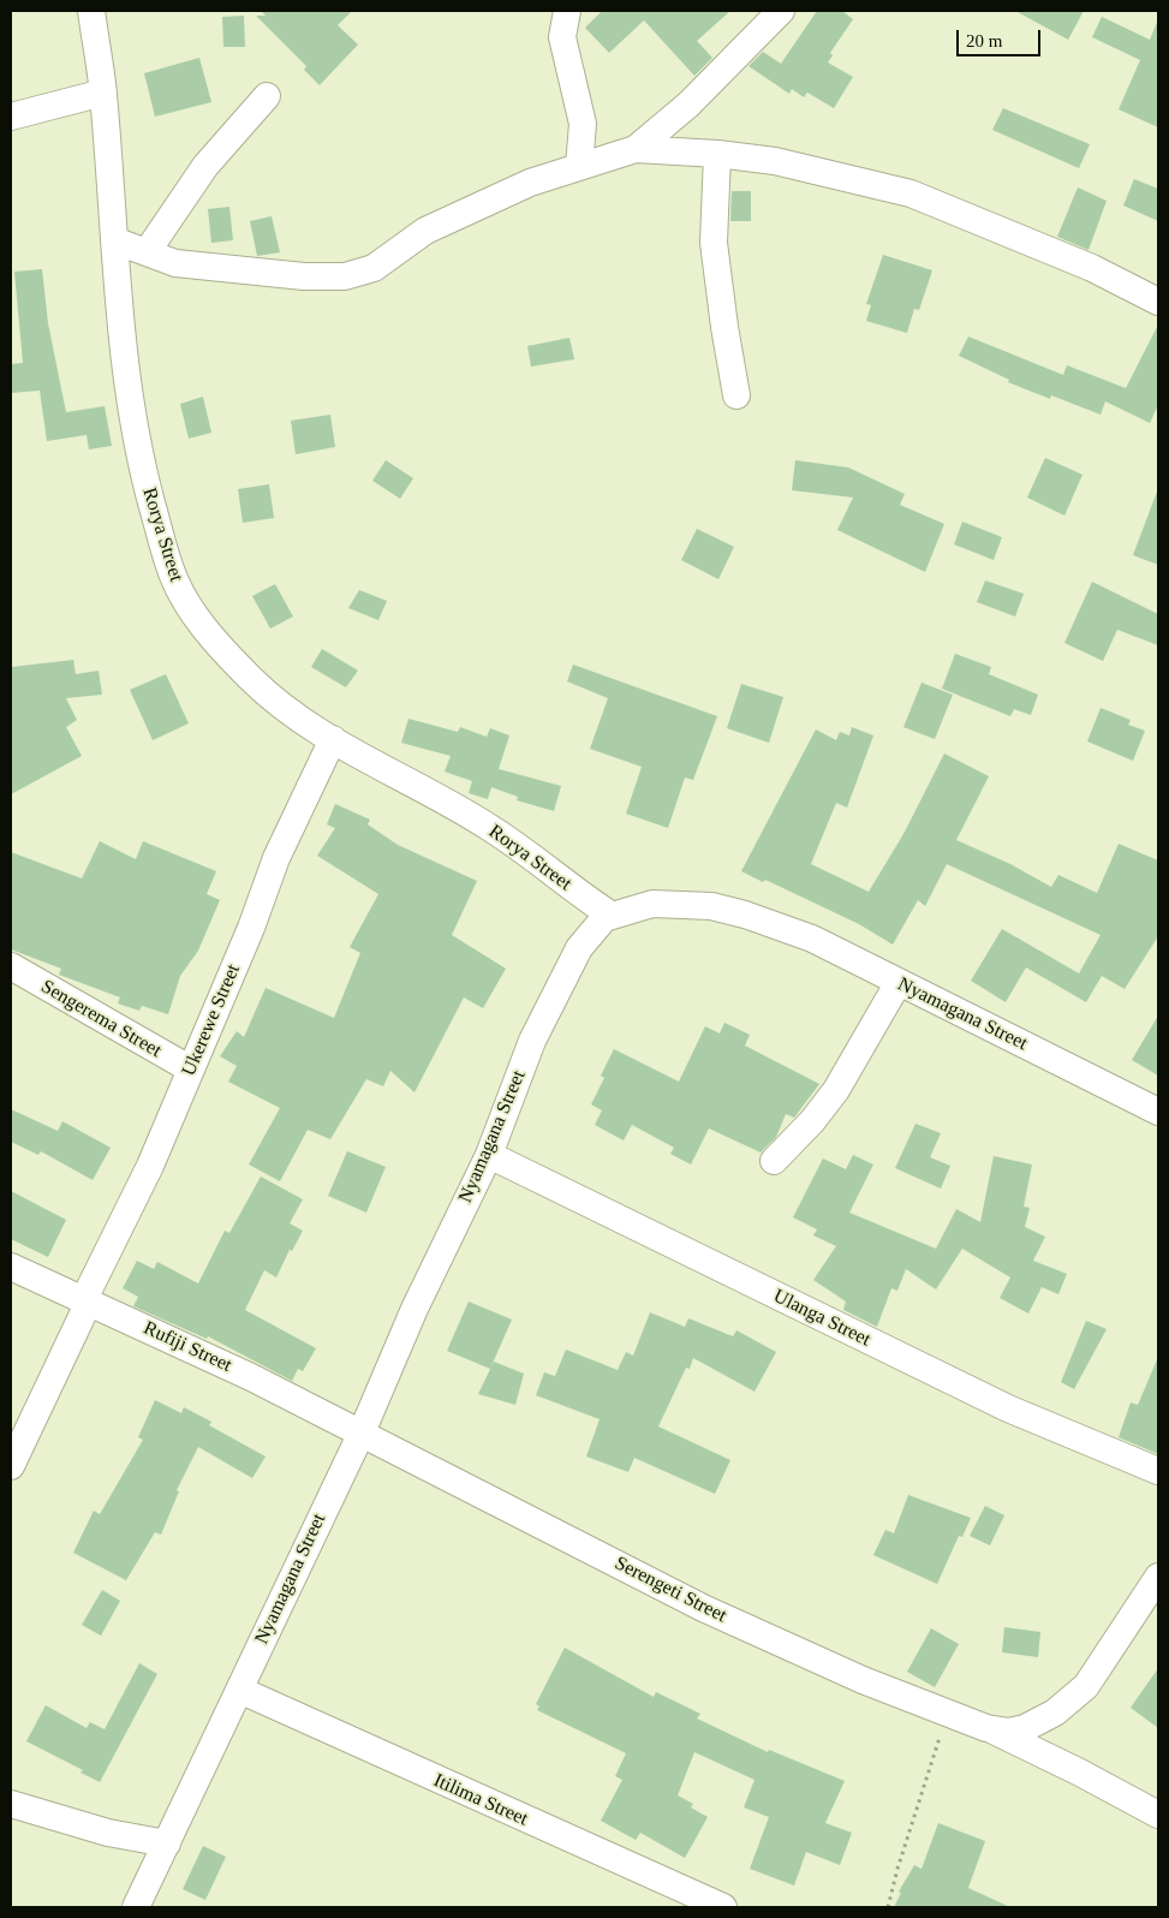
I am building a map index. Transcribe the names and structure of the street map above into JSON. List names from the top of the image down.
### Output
{
  "streets": {
    "street": [
      "Rorya Street",
      "Nyamagana Street",
      "Sengerema Street",
      "Ukerewe Street",
      "Ulanga Street",
      "Rufiji Street",
      "Serengeti Street",
      "Itilima Street"
    ]
  },
  "crossings": [
    ["Rorya Street", "Nyamagana Street"],
    ["Rorya Street", "Ukerewe Street"],
    ["Nyamagana Street", "Ulanga Street"],
    ["Nyamagana Street", "Rufiji Street"],
    ["Nyamagana Street", "Serengeti Street"],
    ["Nyamagana Street", "Itilima Street"],
    ["Sengerema Street", "Ukerewe Street"],
    ["Ukerewe Street", "Rufiji Street"],
    ["Rufiji Street", "Serengeti Street"]
  ],
  "scale_bar": "20 m"
}
